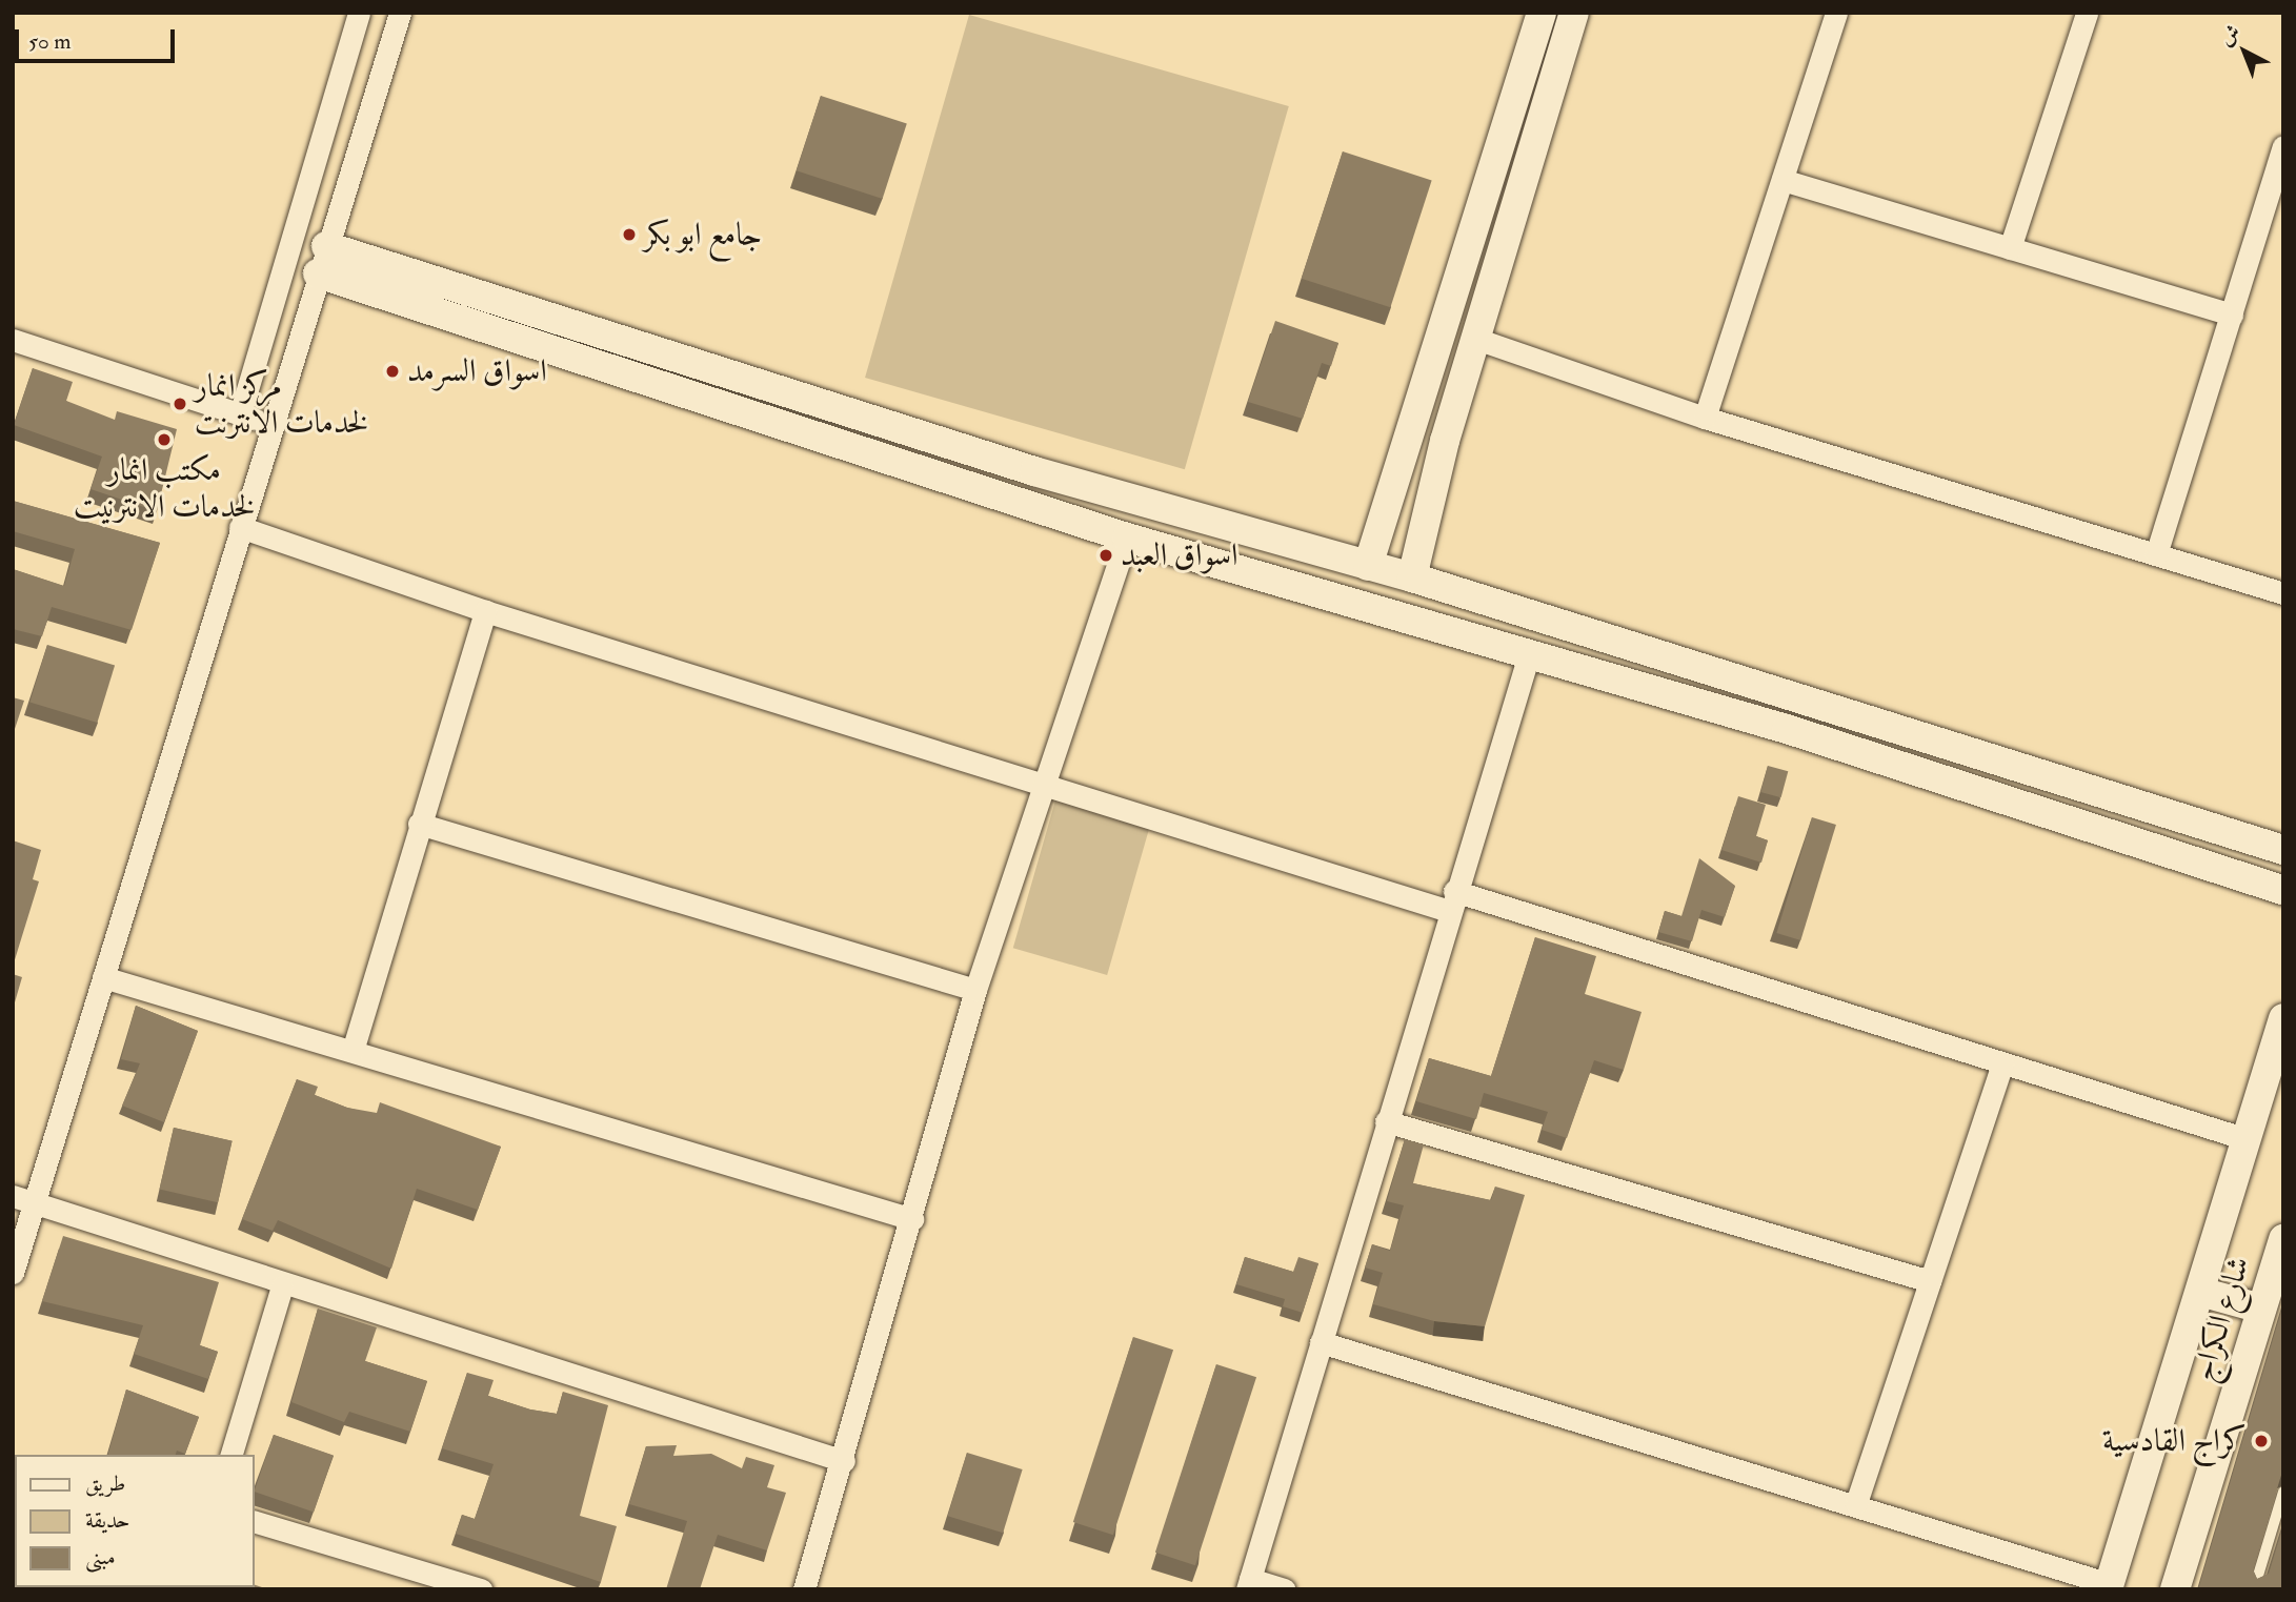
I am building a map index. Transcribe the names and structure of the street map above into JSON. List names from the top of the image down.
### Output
{
  "streets": {
    "street": ["شارع الكراج"]
  },
  "places": [
    "جامع ابو بكر",
    "اسواق السرمد",
    "مركز انمار لخدمات الانترنت",
    "مكتب انمار لخدمات الانترنيت",
    "اسواق العبد",
    "كراج القادسية"
  ],
  "legend": ["طريق", "حديقة", "مبنى"],
  "scale_bar": "50 m",
  "north": "top left"
}
